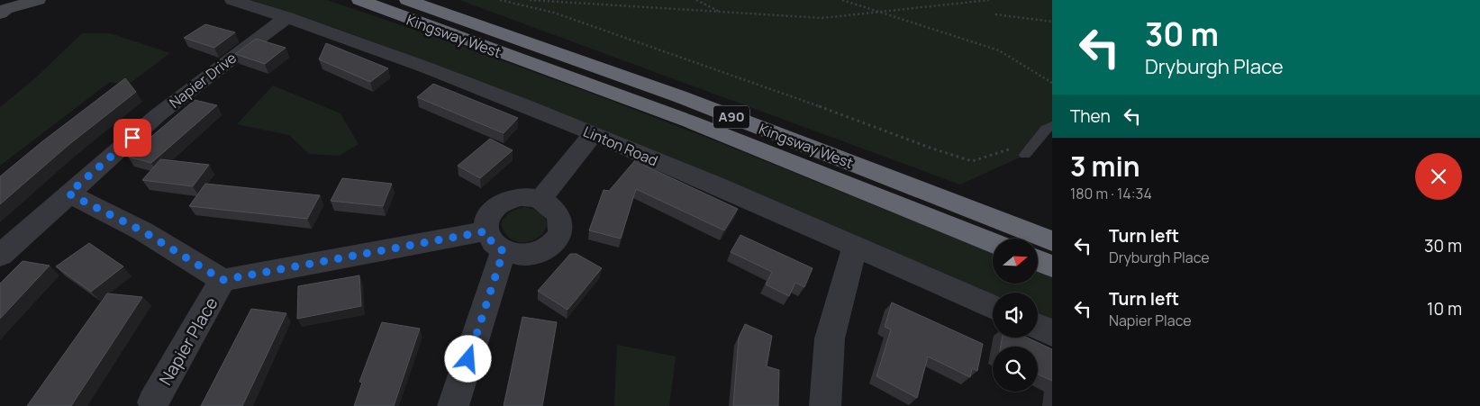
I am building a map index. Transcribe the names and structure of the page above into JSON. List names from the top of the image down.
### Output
{
  "streets": {
    "highway": ["Kingsway West", "A90"],
    "street": ["Napier Drive", "Linton Road", "Napier Place"]
  },
  "crossings": [
    ["Napier Drive", "Linton Road"],
    ["Napier Drive", "Napier Place"]
  ],
  "north": "right",
  "page": {
    "turn": ["30 m", "Dryburgh Place"],
    "then": "Then",
    "heading": ["3 min", "180 m · 14:34"],
    "list": [
      {
        "name": "Turn left",
        "note": "Dryburgh Place",
        "value": "30 m"
      },
      {
        "name": "Turn left",
        "note": "Napier Place",
        "value": "10 m"
      }
    ]
  }
}
